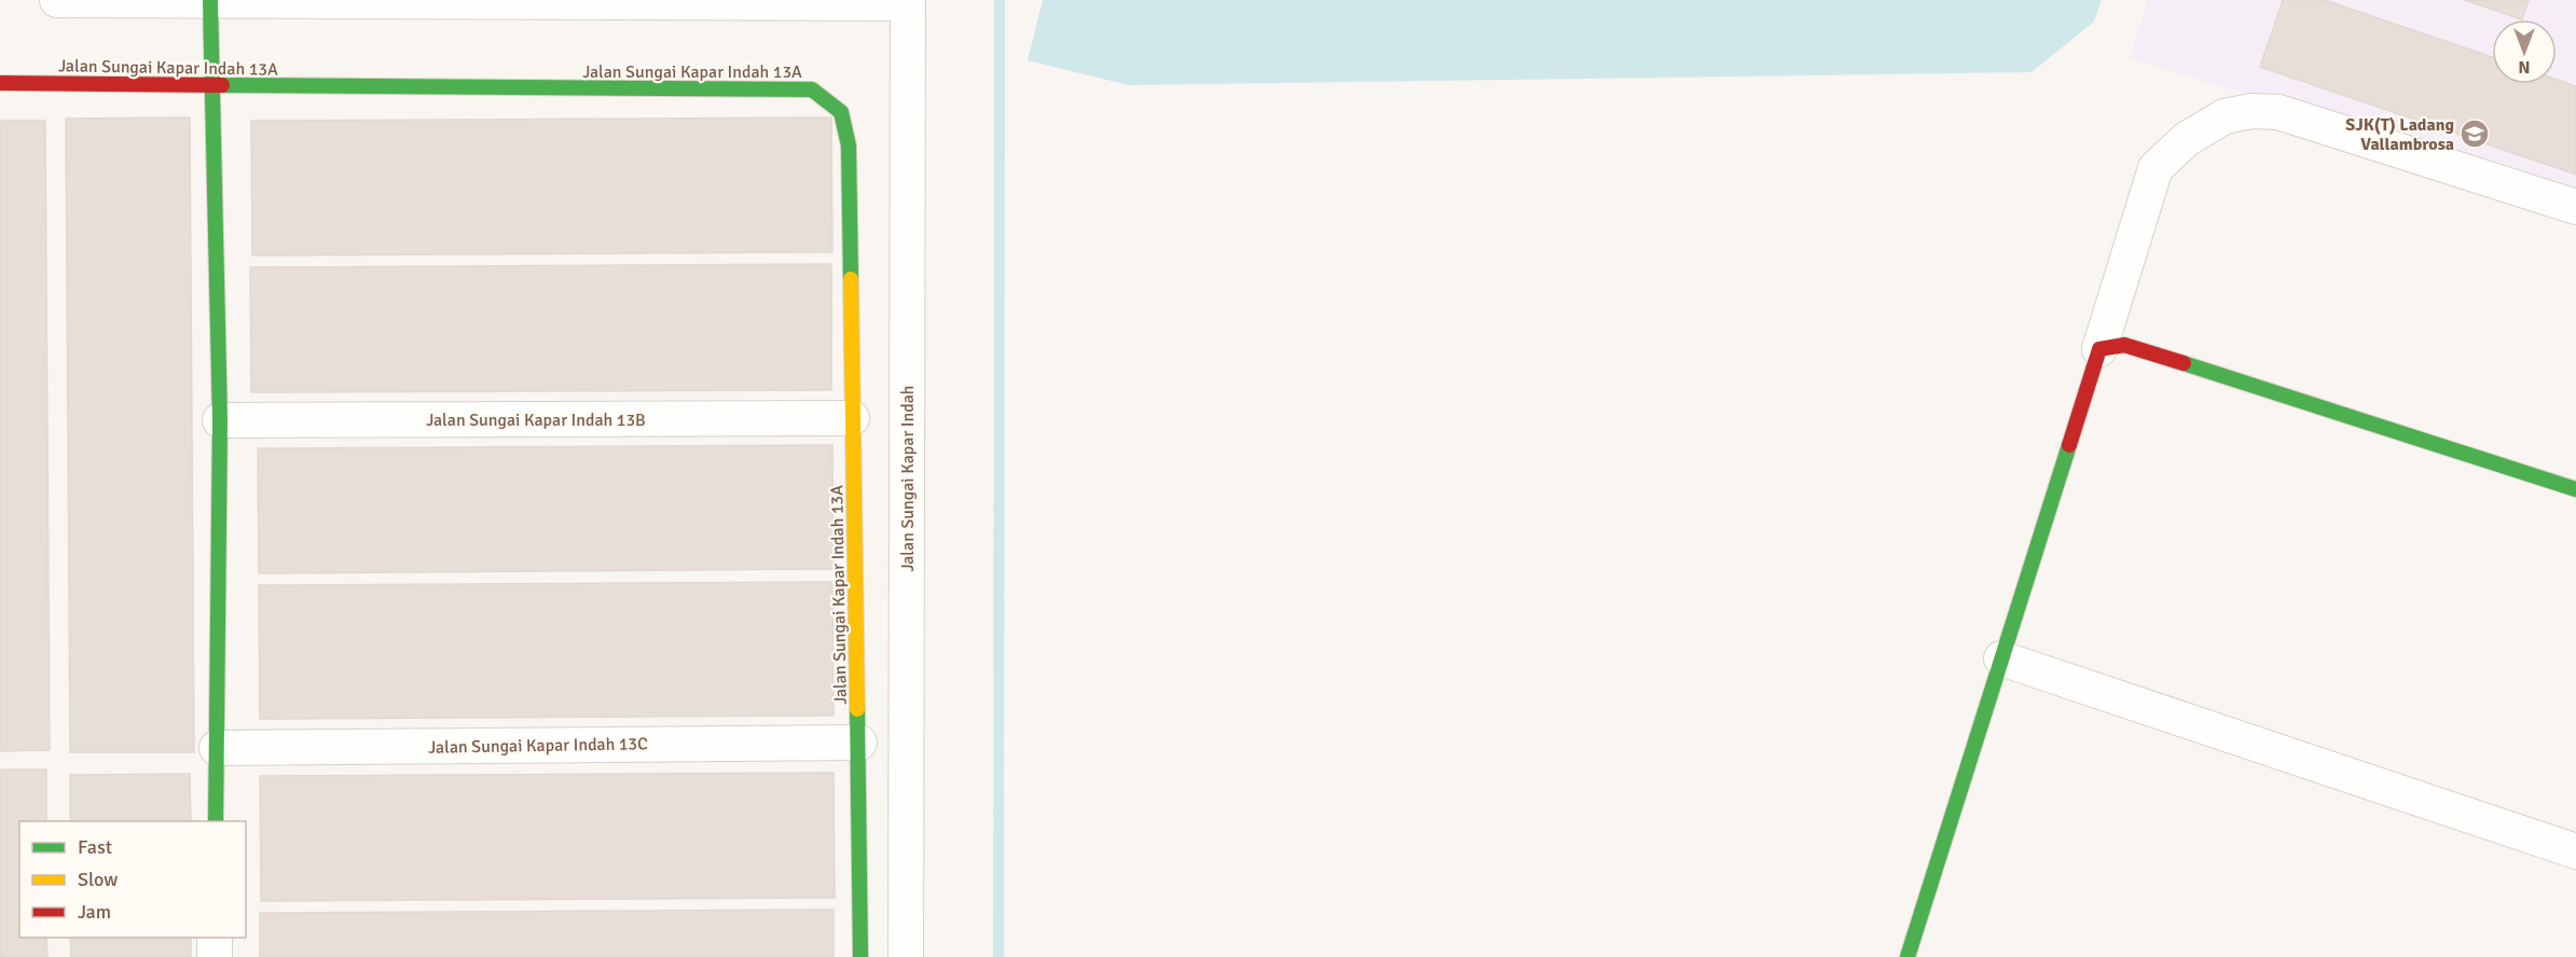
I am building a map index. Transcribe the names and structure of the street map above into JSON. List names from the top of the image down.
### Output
{
  "streets": {
    "street": [
      "Jalan Sungai Kapar Indah 13A",
      "Jalan Sungai Kapar Indah 13B",
      "Jalan Sungai Kapar Indah",
      "Jalan Sungai Kapar Indah 13C"
    ]
  },
  "crossings": [
    ["Jalan Sungai Kapar Indah 13A", "Jalan Sungai Kapar Indah 13B"],
    ["Jalan Sungai Kapar Indah 13A", "Jalan Sungai Kapar Indah 13C"]
  ],
  "places": {
    "school or university": ["SJK(T) Ladang Vallambrosa"]
  },
  "legend": ["Fast", "Slow", "Jam"],
  "north": "bottom"
}
